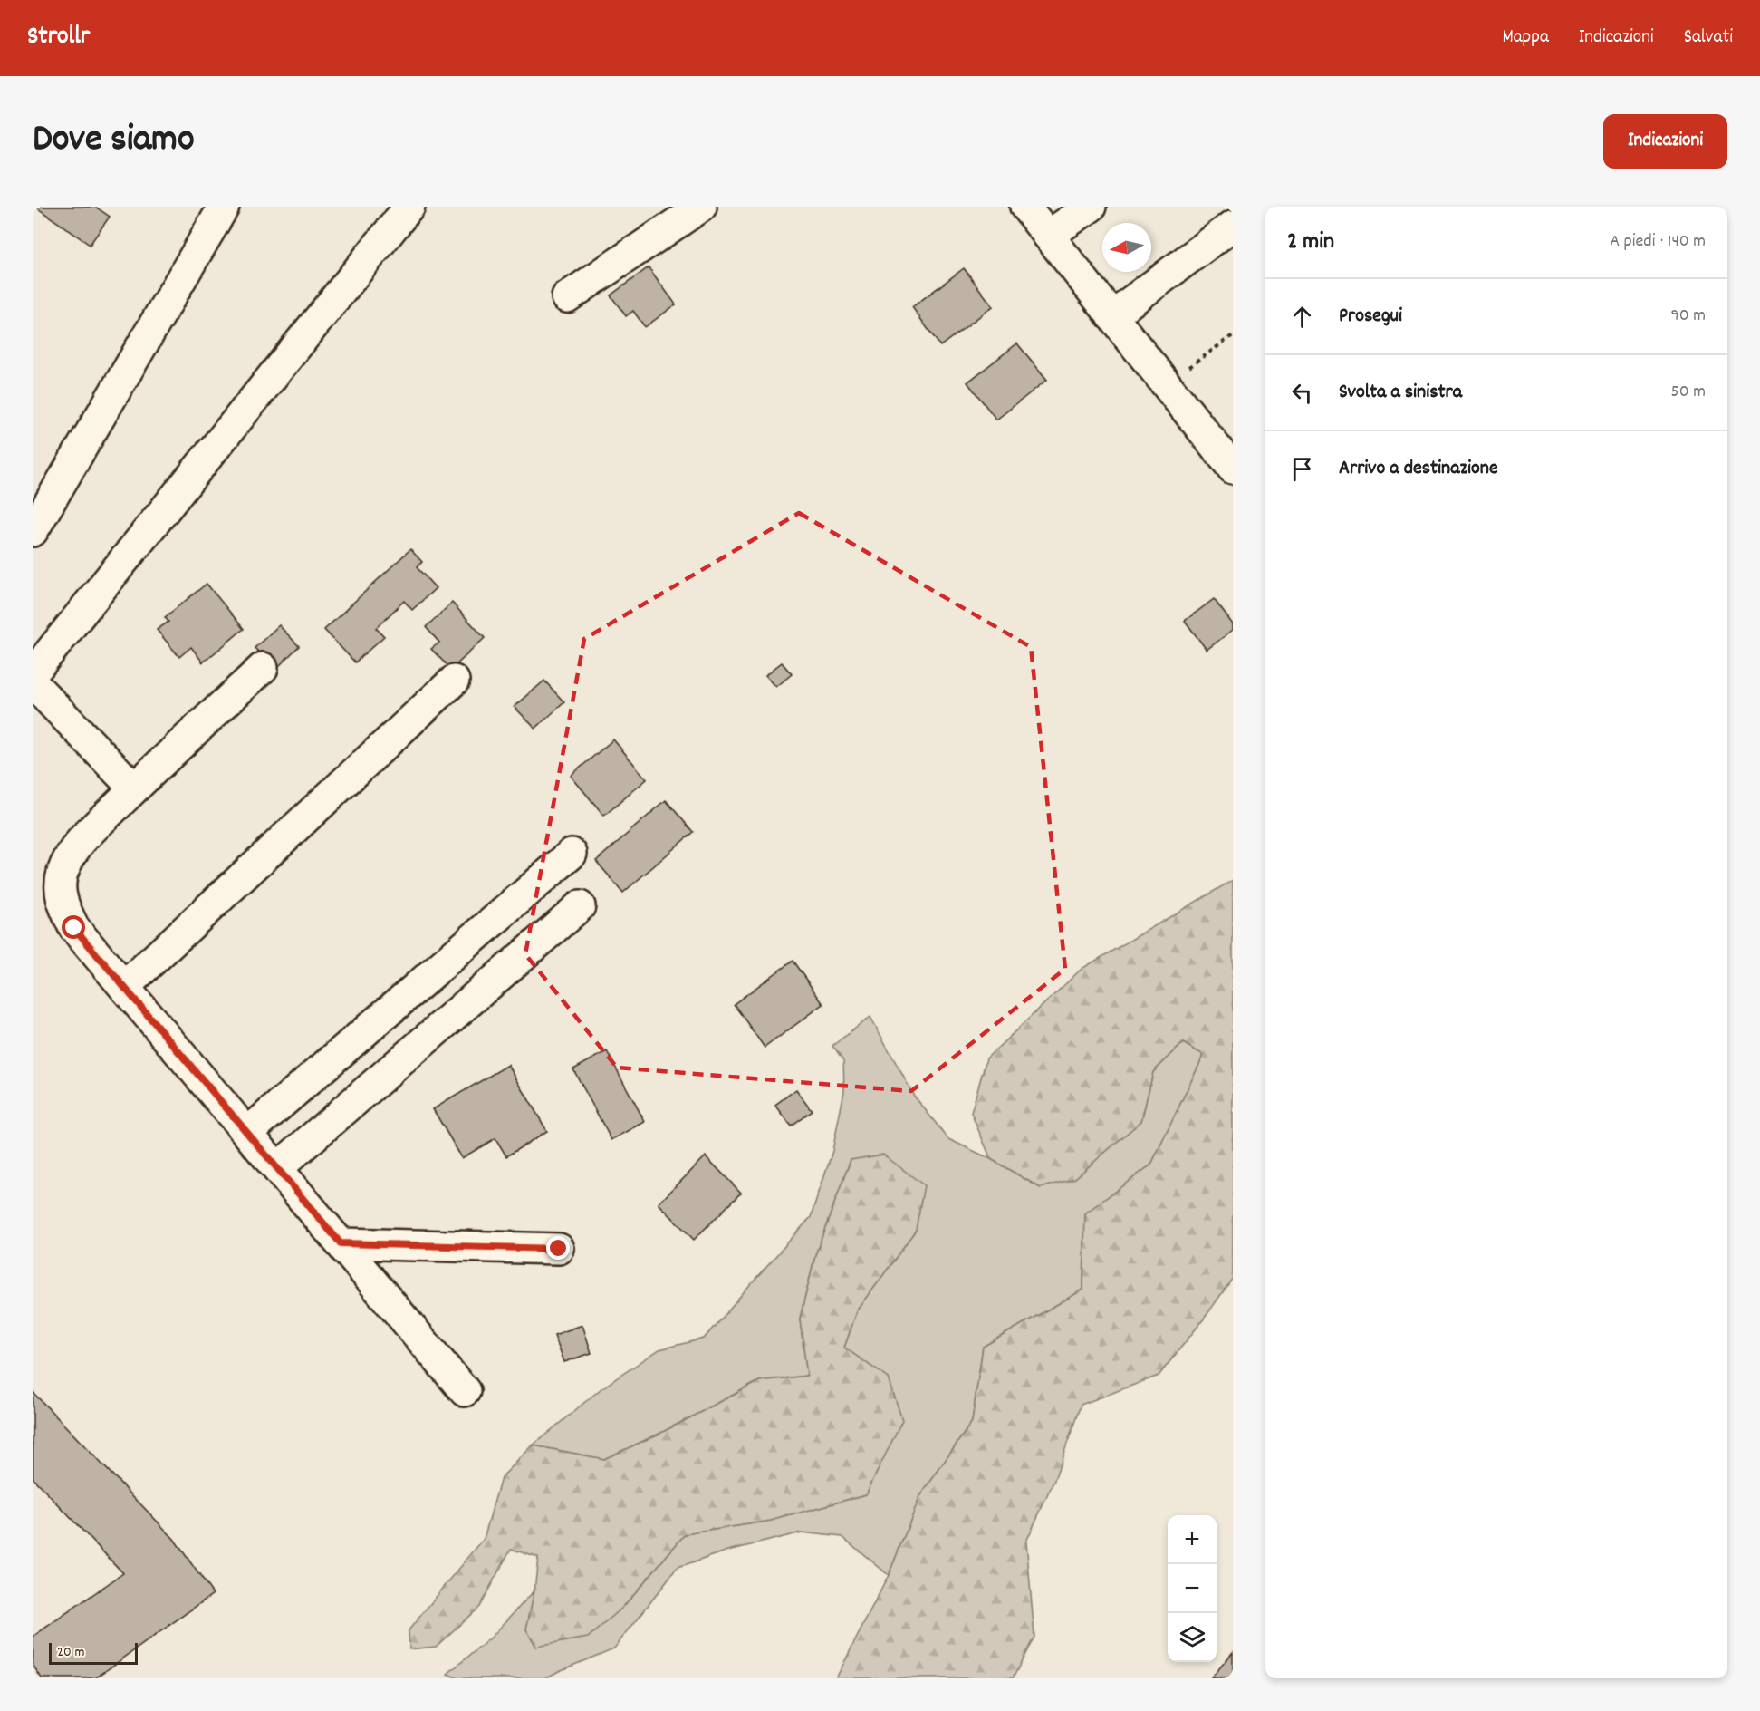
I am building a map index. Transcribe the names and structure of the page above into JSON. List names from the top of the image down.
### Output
{
  "scale_bar": "20 m",
  "north": "left",
  "page": {
    "header": "Strollr",
    "nav": ["Mappa", "Indicazioni", "Salvati"],
    "title": "Dove siamo",
    "buttons": "Indicazioni",
    "heading": ["2 min", "A piedi · 140 m"],
    "list": [
      ["Prosegui", "90 m"],
      ["Svolta a sinistra", "50 m"],
      "Arrivo a destinazione"
    ],
    "map_buttons": ["+", "−"],
    "scale": "20 m"
  }
}
